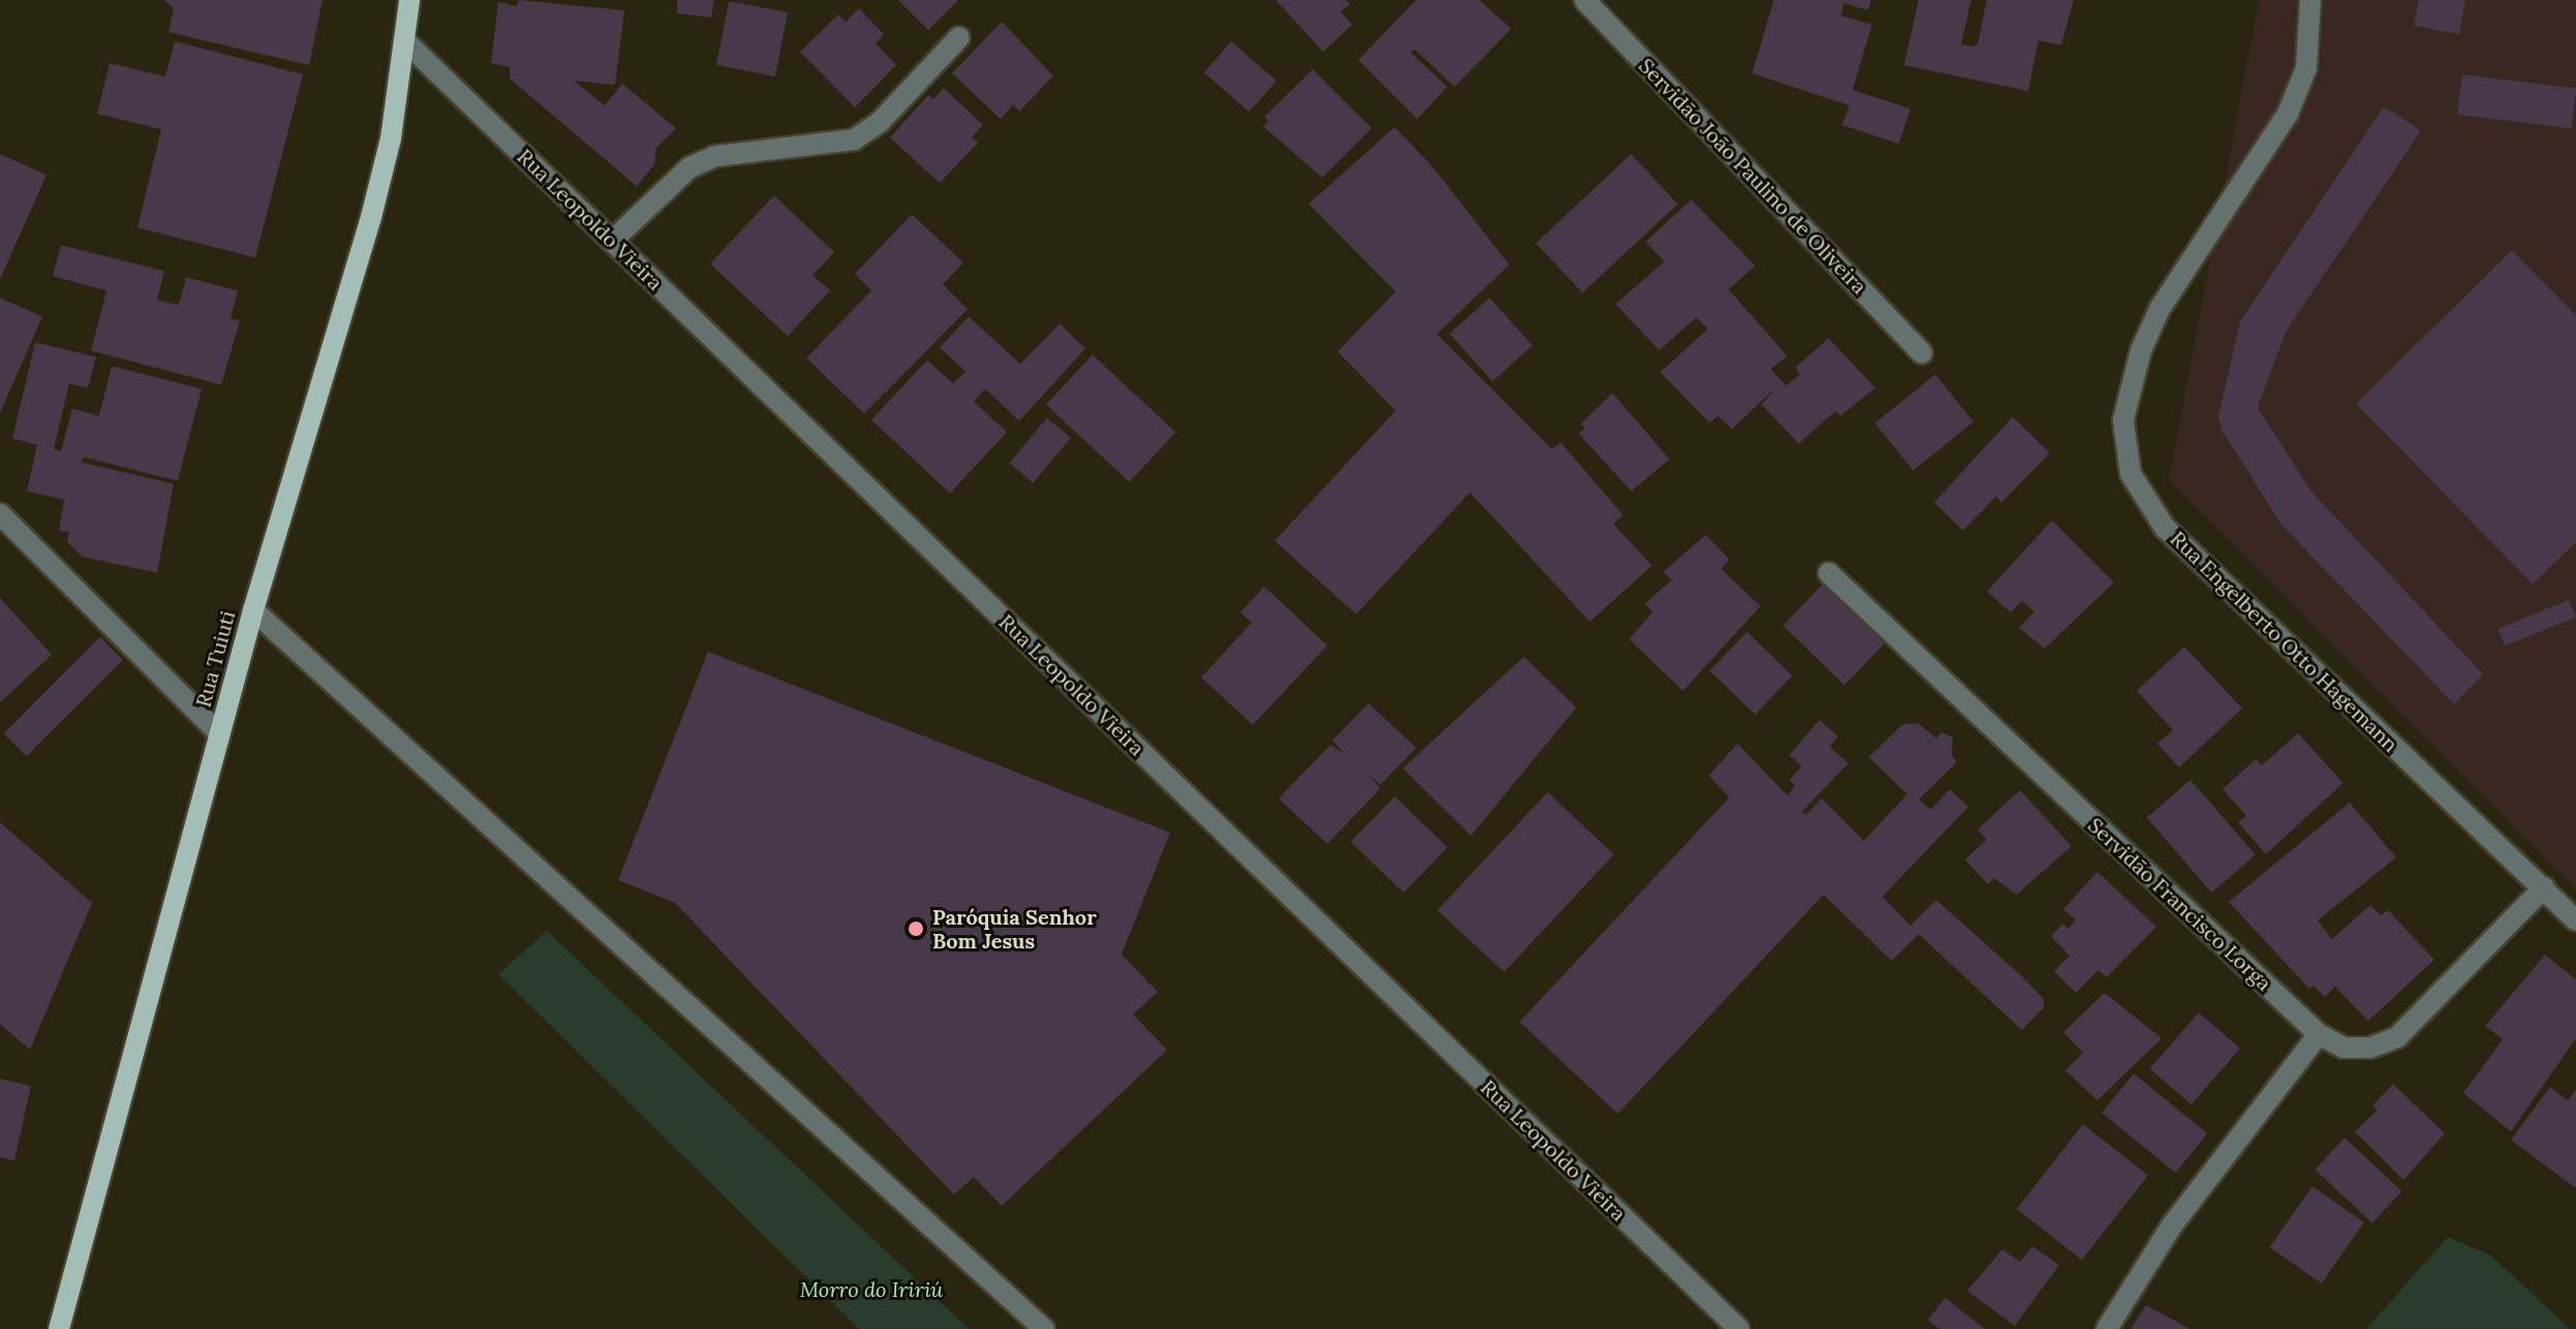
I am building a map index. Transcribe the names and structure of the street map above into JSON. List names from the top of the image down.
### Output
{
  "streets": {
    "main road": ["Rua Tuiuti"],
    "street": [
      "Servidão João Paulino de Oliveira",
      "Rua Leopoldo Vieira",
      "Rua Engelberto Otto Hagemann",
      "Servidão Francisco Lorga"
    ]
  },
  "crossings": [
    ["Rua Leopoldo Vieira", "Rua Tuiuti"],
    ["Rua Engelberto Otto Hagemann", "Servidão Francisco Lorga"]
  ],
  "parks": ["Morro do Iririú"],
  "places": ["Paróquia Senhor Bom Jesus"]
}
